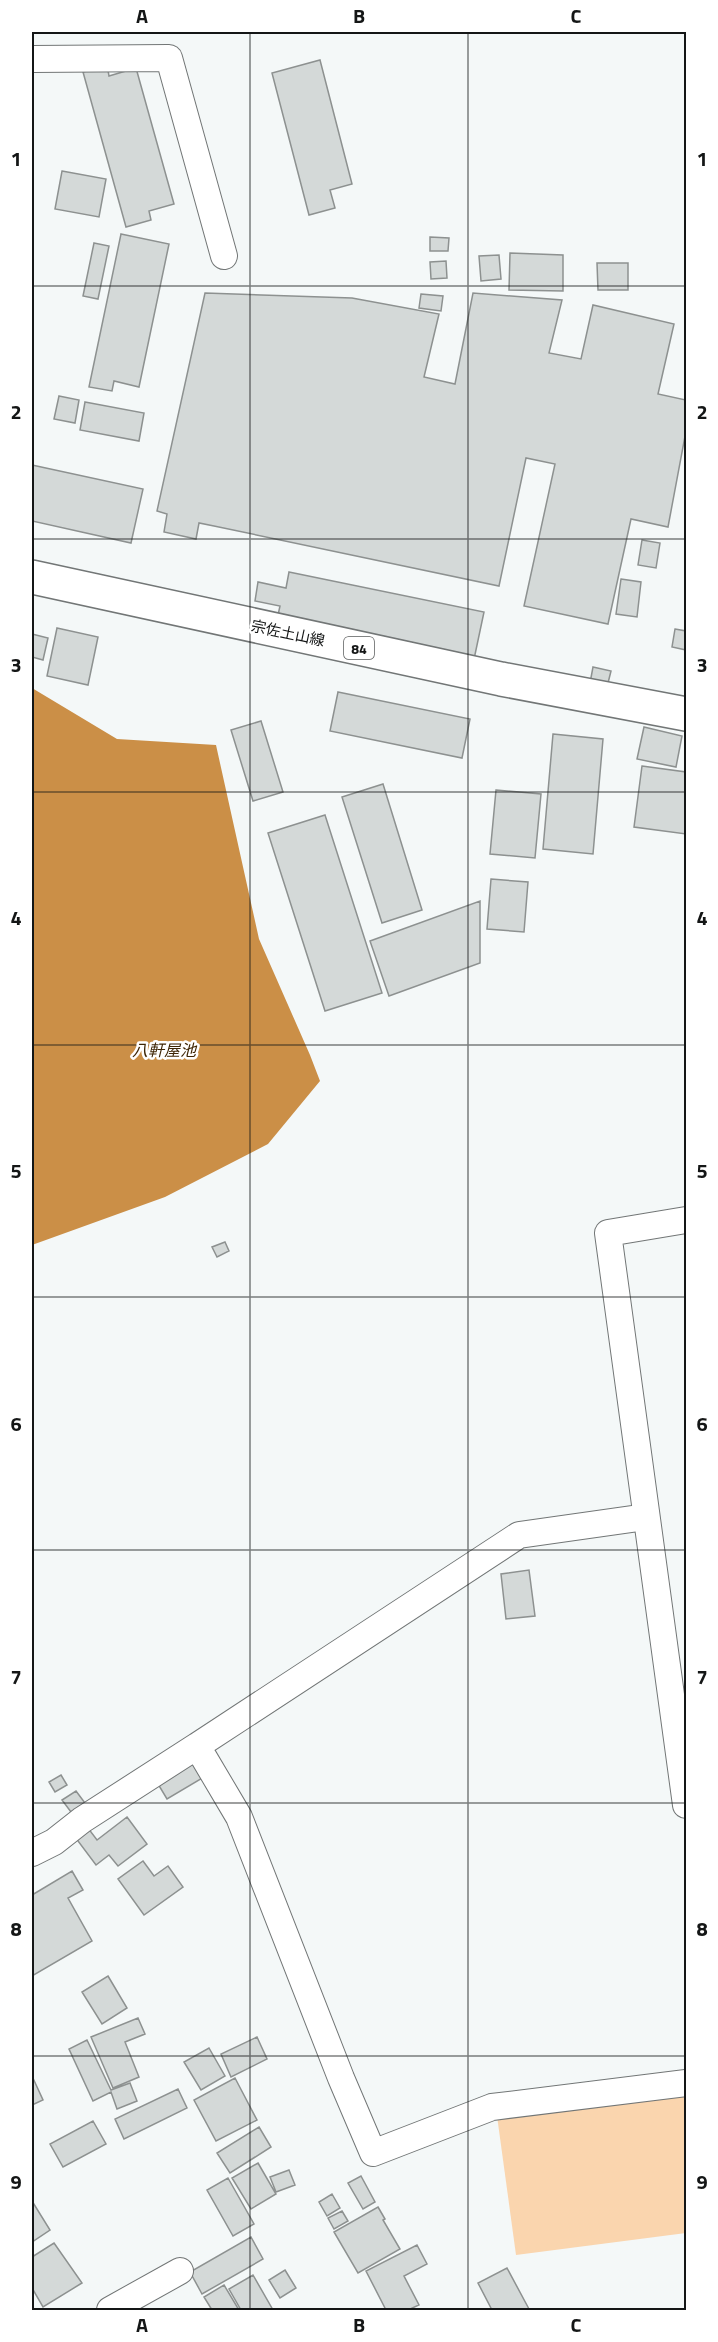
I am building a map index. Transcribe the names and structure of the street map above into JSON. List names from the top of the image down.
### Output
{
  "streets": {
    "main road": ["宗佐土山線", "84"]
  },
  "water": ["八軒屋池"],
  "grid": {
    "columns": ["A", "B", "C"],
    "rows": [
      "1",
      "2",
      "3",
      "4",
      "5",
      "6",
      "7",
      "8",
      "9"
    ]
  }
}
